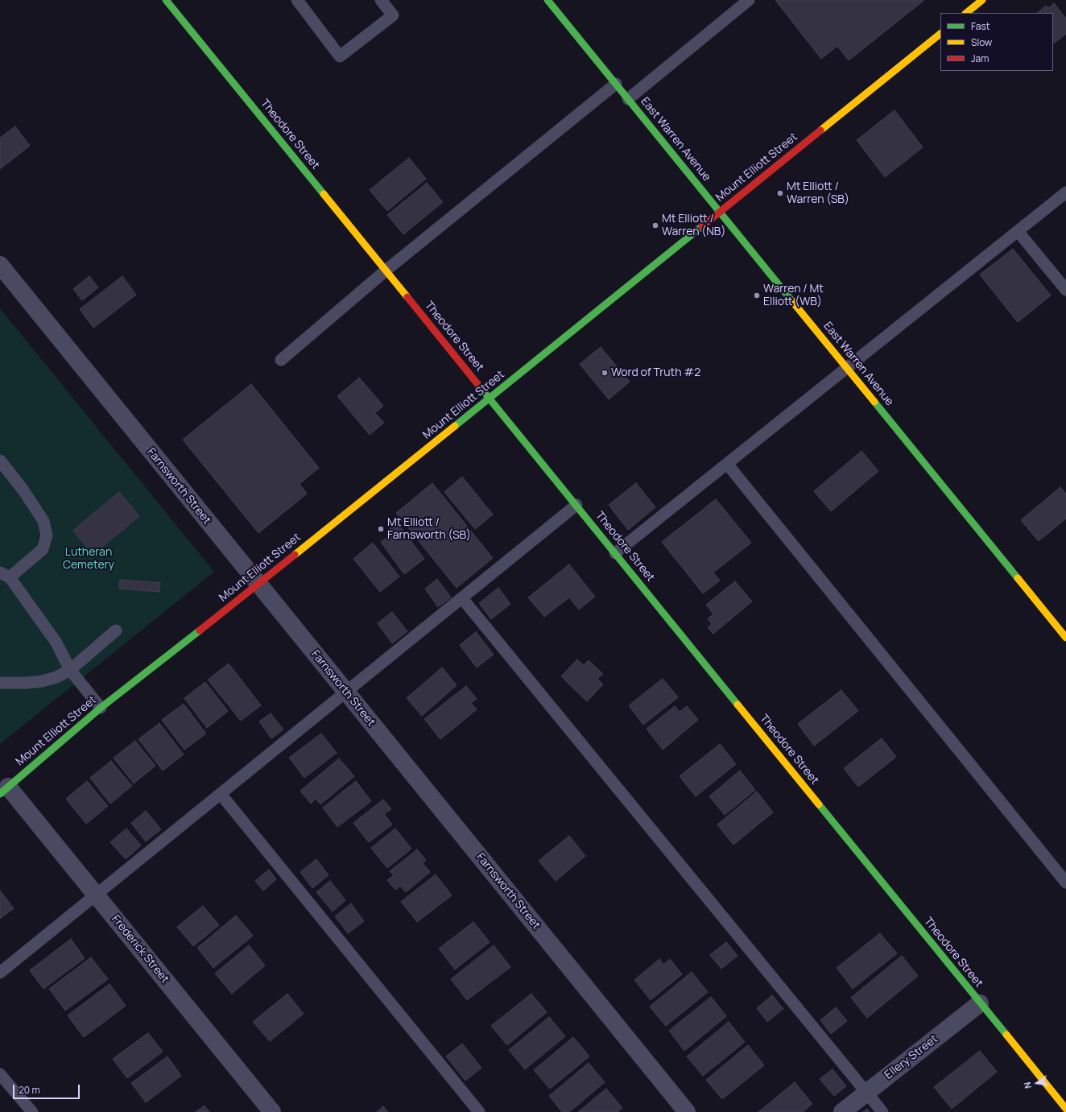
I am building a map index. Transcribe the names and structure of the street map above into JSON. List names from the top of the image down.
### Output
{
  "streets": {
    "main road": ["Theodore Street", "East Warren Avenue", "Mount Elliott Street"],
    "street": ["Farnsworth Street", "Frederick Street", "Ellery Street"]
  },
  "crossings": [
    ["Theodore Street", "Mount Elliott Street"],
    ["Theodore Street", "Ellery Street"],
    ["East Warren Avenue", "Mount Elliott Street"],
    ["Mount Elliott Street", "Farnsworth Street"],
    ["Mount Elliott Street", "Frederick Street"]
  ],
  "parks": ["Lutheran Cemetery"],
  "places": [
    "Mt Elliott / Warren (SB)",
    "Mt Elliott / Warren (NB)",
    "Warren / Mt Elliott (WB)",
    "Word of Truth #2",
    "Mt Elliott / Farnsworth (SB)"
  ],
  "legend": ["Fast", "Slow", "Jam"],
  "scale_bar": "20 m",
  "north": "left"
}
